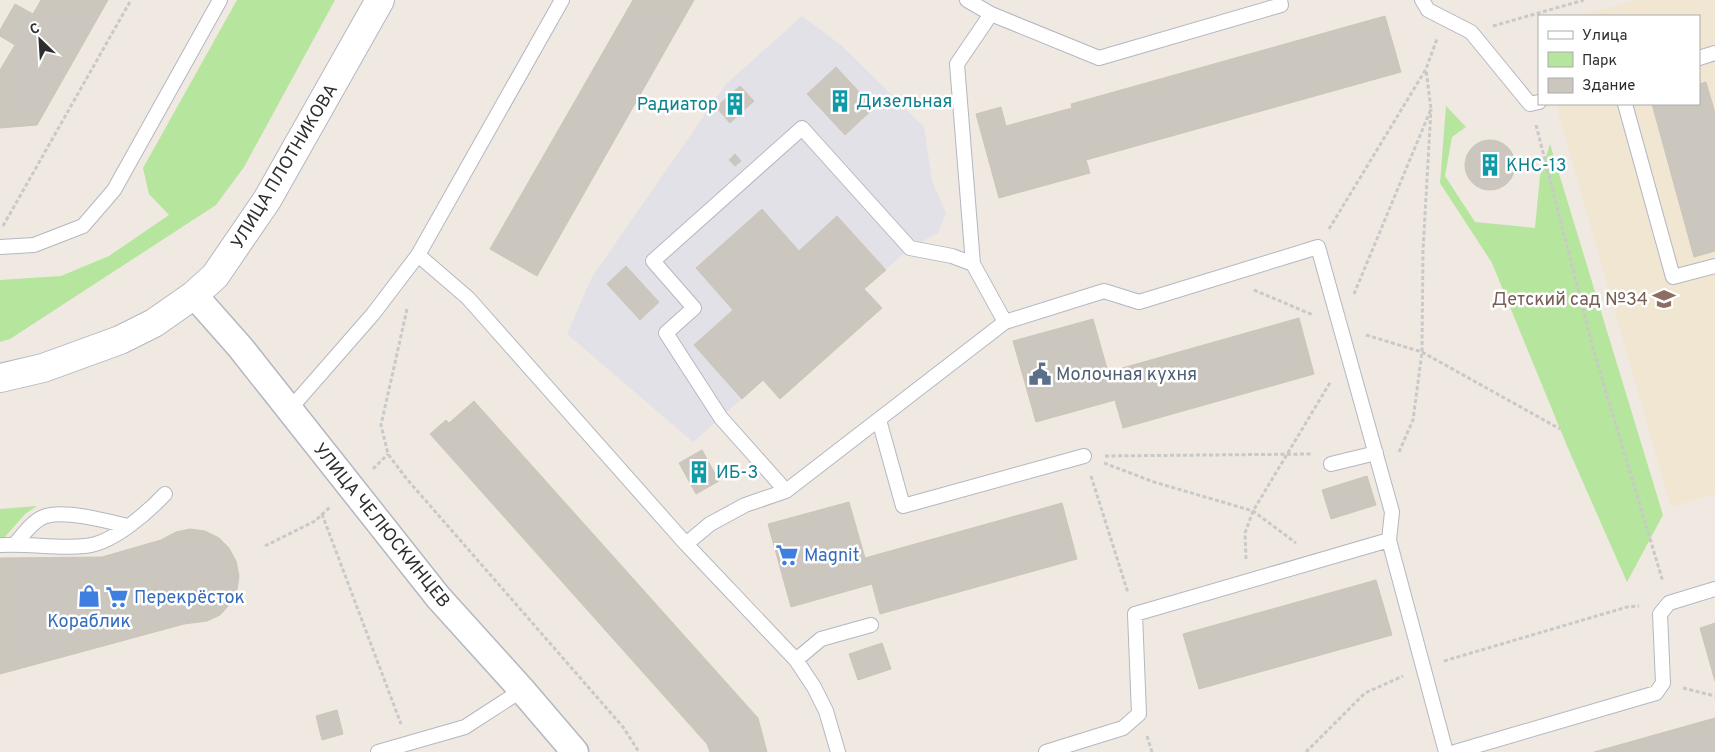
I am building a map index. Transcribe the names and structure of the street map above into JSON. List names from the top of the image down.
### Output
{
  "streets": {
    "main road": ["УЛИЦА ПЛОТНИКОВА"],
    "street": ["УЛИЦА ЧЕЛЮСКИНЦЕВ"]
  },
  "crossings": [
    ["УЛИЦА ПЛОТНИКОВА", "УЛИЦА ЧЕЛЮСКИНЦЕВ"]
  ],
  "places": {
    "building": [
      "Дизельная",
      "Радиатор",
      "КНС-13",
      "ИБ-3"
    ],
    "school or university": ["Детский сад №34"],
    "public building": ["Молочная кухня"],
    "supermarket": ["Magnit", "Перекрёсток"],
    "shop": ["Кораблик"]
  },
  "legend": ["Улица", "Парк", "Здание"],
  "north": "top left"
}
